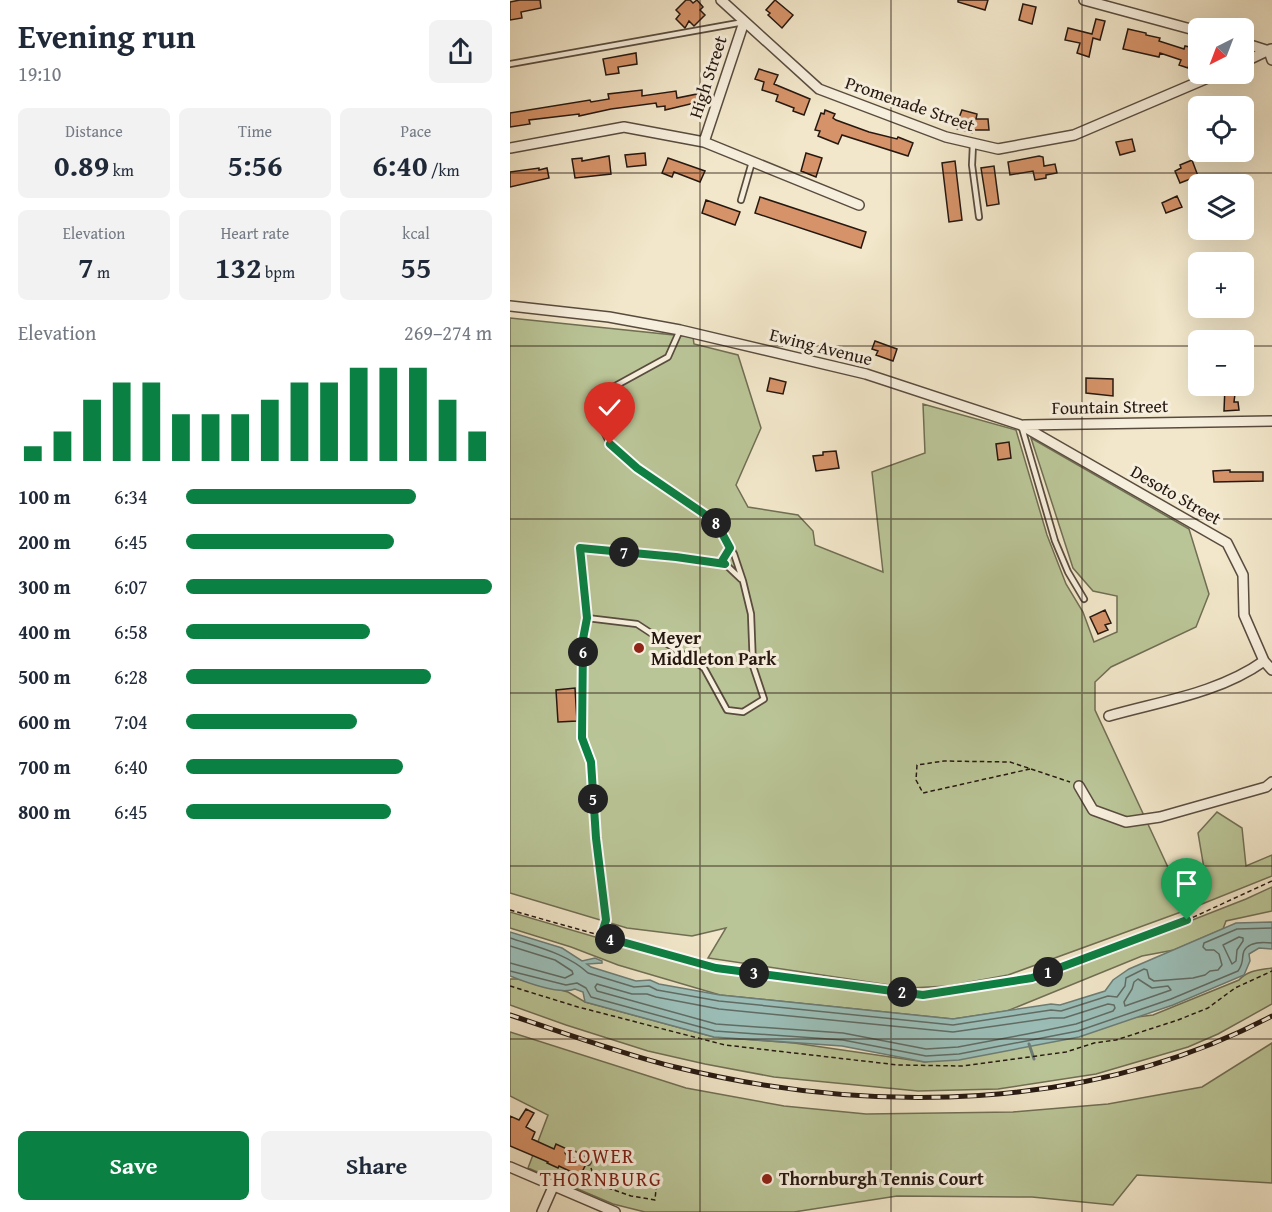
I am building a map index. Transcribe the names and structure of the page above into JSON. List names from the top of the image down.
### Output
{
  "streets": {
    "street": [
      "High Street",
      "Promenade Street",
      "Ewing Avenue",
      "Fountain Street",
      "Desoto Street"
    ]
  },
  "crossings": [
    ["High Street", "Promenade Street"],
    ["Ewing Avenue", "Fountain Street"],
    ["Ewing Avenue", "Desoto Street"],
    ["Fountain Street", "Desoto Street"]
  ],
  "districts": ["LOWER THORNBURG"],
  "places": ["Meyer Middleton Park", "Thornburgh Tennis Court"],
  "north": "bottom left",
  "page": {
    "heading": ["Evening run", "19:10"],
    "map_buttons": ["+", "−"],
    "stats": [
      ["Distance", "0.89 km"],
      ["Time", "5:56"],
      ["Pace", "6:40 /km"],
      ["Elevation", "7 m"],
      ["Heart rate", "132 bpm"],
      ["kcal", "55"]
    ],
    "chart": ["Elevation", "269–274 m"],
    "list": [
      {
        "name": "100 m",
        "note": "6:34"
      },
      {
        "name": "200 m",
        "note": "6:45"
      },
      {
        "name": "300 m",
        "note": "6:07"
      },
      {
        "name": "400 m",
        "note": "6:58"
      },
      {
        "name": "500 m",
        "note": "6:28"
      },
      {
        "name": "600 m",
        "note": "7:04"
      },
      {
        "name": "700 m",
        "note": "6:40"
      },
      {
        "name": "800 m",
        "note": "6:45"
      }
    ],
    "pins": [
      "8",
      "7",
      "6",
      "5",
      "4",
      "1",
      "3",
      "2"
    ],
    "buttons": ["Save", "Share"]
  }
}
